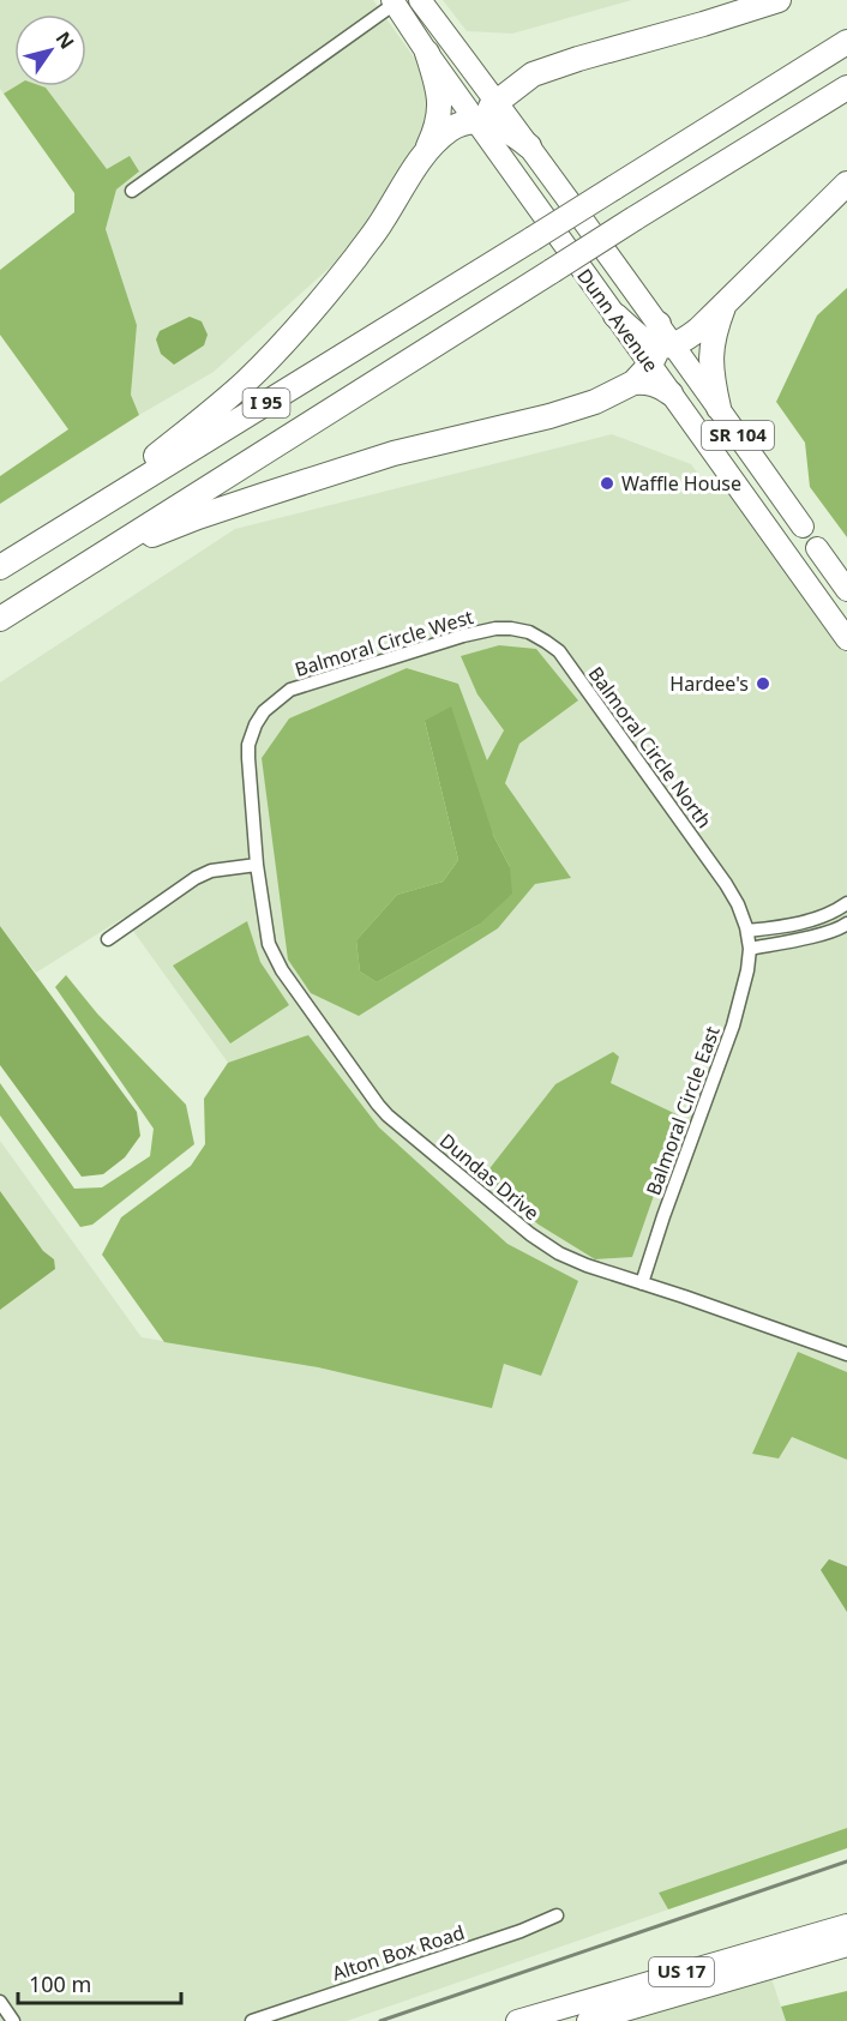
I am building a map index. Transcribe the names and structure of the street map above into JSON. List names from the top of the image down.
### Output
{
  "streets": {
    "highway": ["I 95"],
    "main road": ["Dunn Avenue", "SR 104", "US 17"],
    "street": [
      "Balmoral Circle West",
      "Balmoral Circle North",
      "Balmoral Circle East",
      "Dundas Drive",
      "Alton Box Road"
    ]
  },
  "crossings": [
    ["Balmoral Circle West", "Balmoral Circle North"],
    ["Balmoral Circle West", "Dundas Drive"],
    ["Balmoral Circle North", "Balmoral Circle East"],
    ["Balmoral Circle East", "Dundas Drive"]
  ],
  "places": ["Waffle House", "Hardee's"],
  "scale_bar": "100 m",
  "north": "top right"
}
